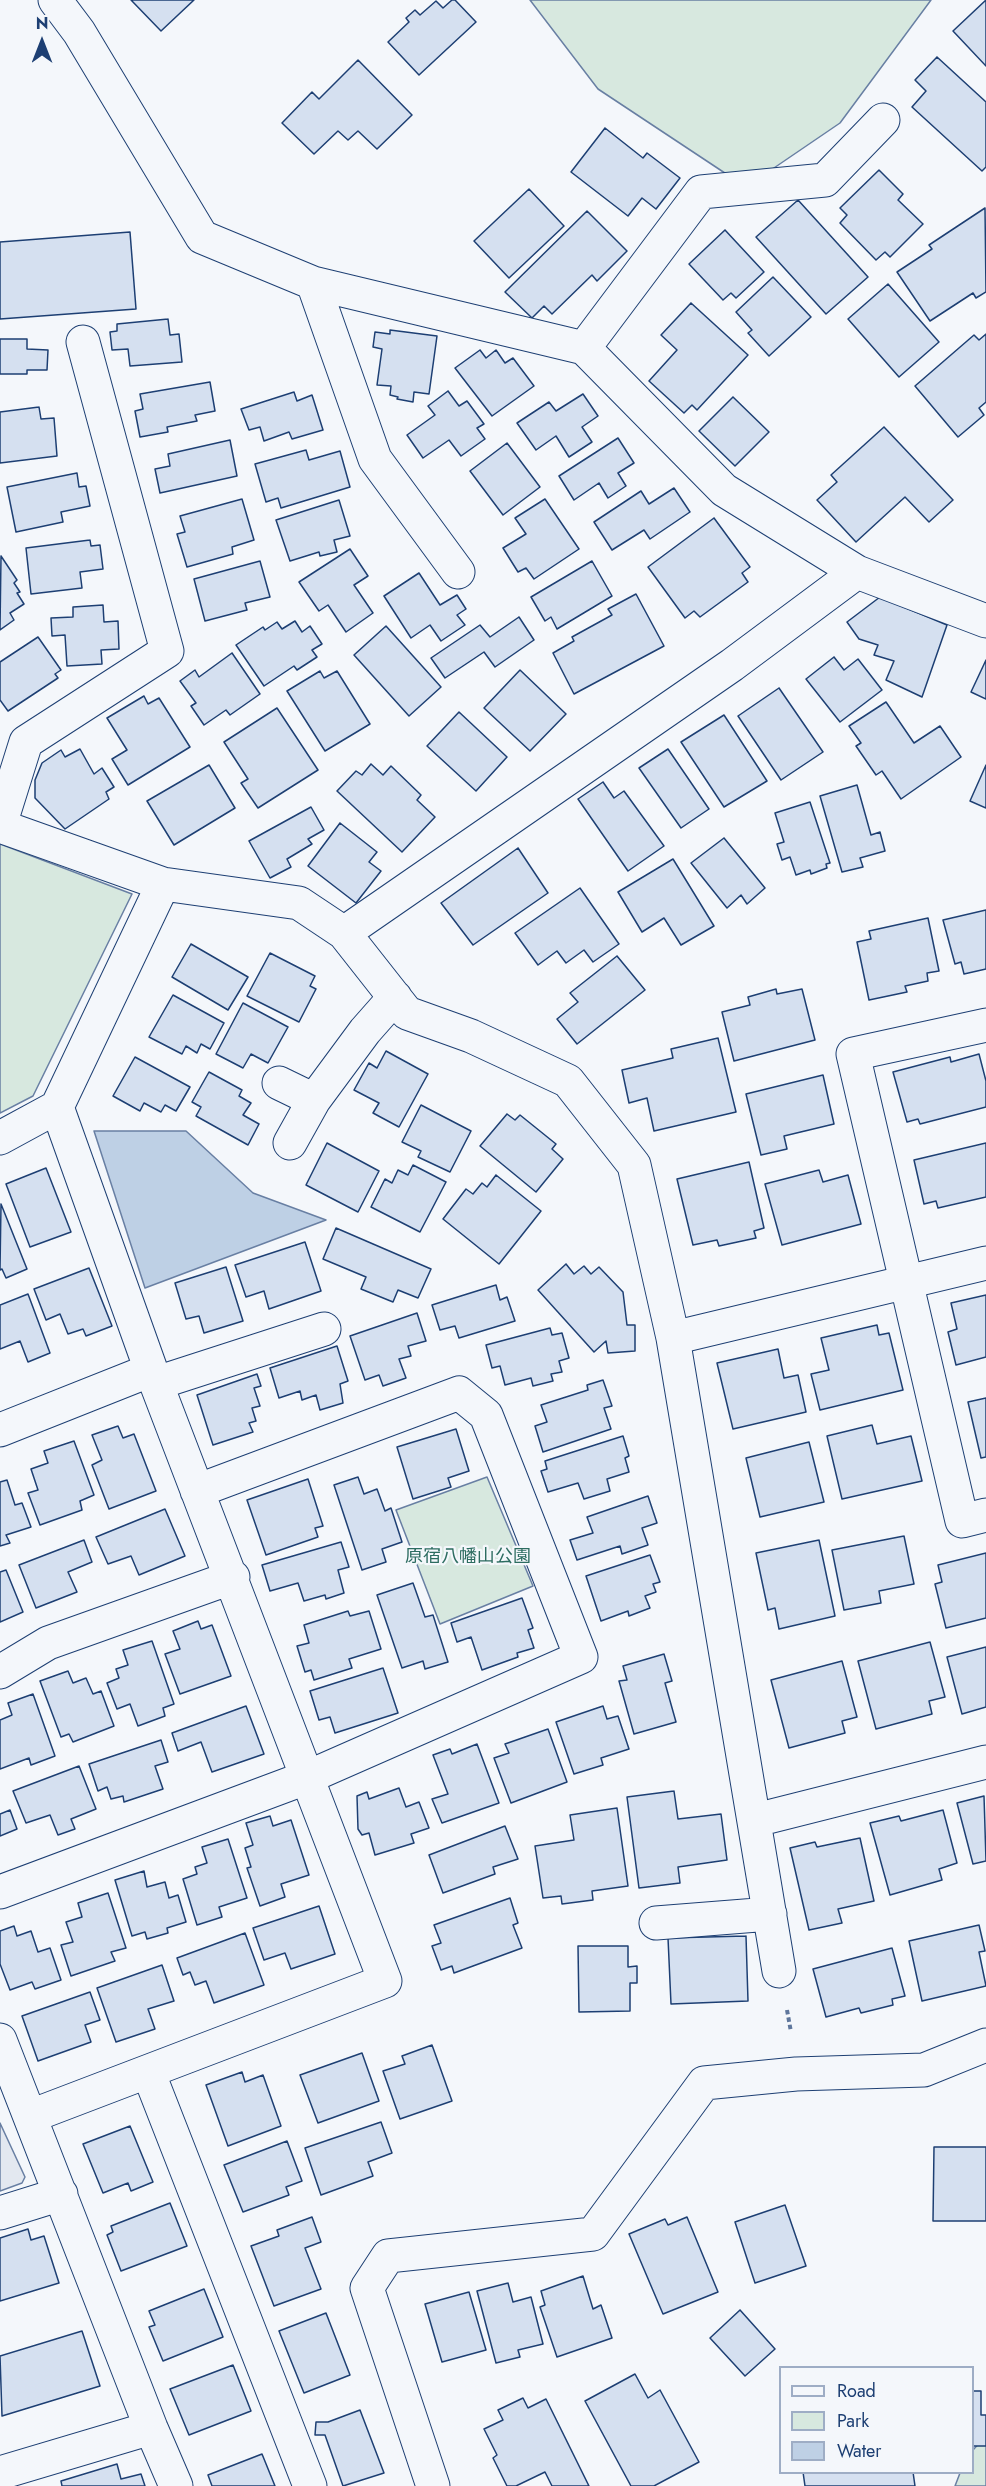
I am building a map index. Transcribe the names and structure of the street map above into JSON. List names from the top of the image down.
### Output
{
  "parks": ["原宿八幡山公園"],
  "legend": ["Road", "Park", "Water"],
  "north": "top"
}
